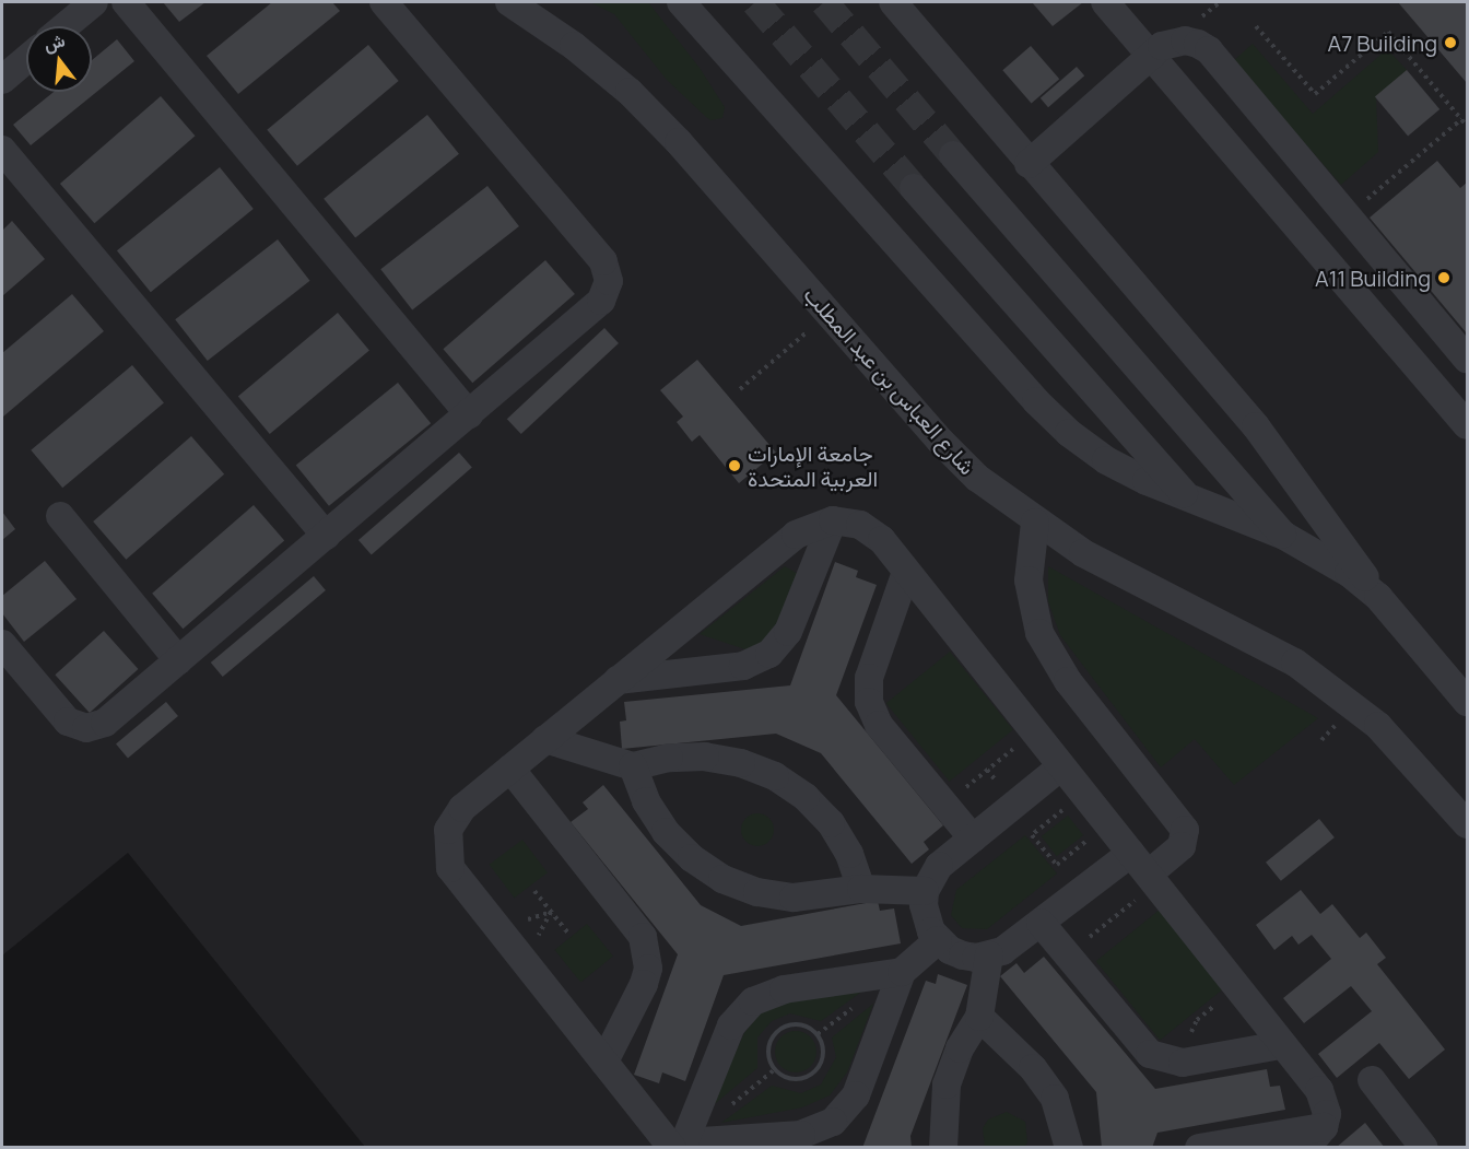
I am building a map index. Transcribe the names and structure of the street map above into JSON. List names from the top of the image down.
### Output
{
  "streets": {
    "lane": ["شارع العباس بن عبد المطلب"]
  },
  "places": ["A7 Building", "A11 Building", "جامعة الإمارات العربية المتحدة"],
  "north": "top"
}
